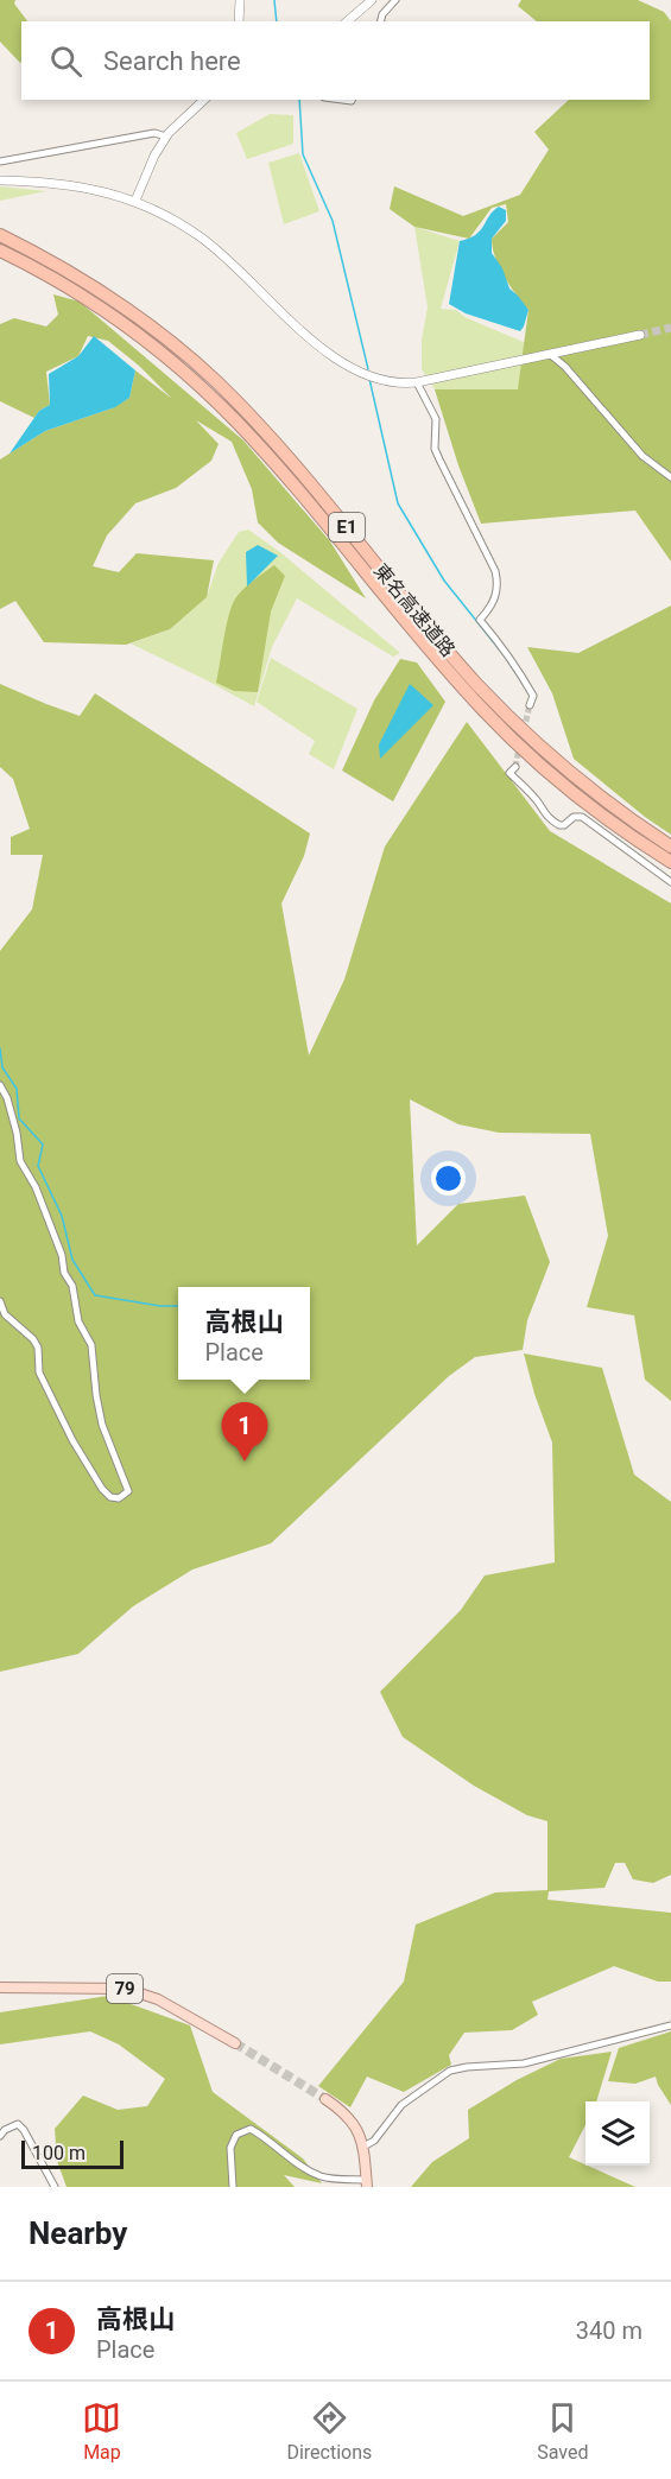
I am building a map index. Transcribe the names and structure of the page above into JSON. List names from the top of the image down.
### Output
{
  "streets": {
    "highway": ["E1", "東名高速道路"],
    "main road": ["79"]
  },
  "scale_bar": "100 m",
  "page": {
    "search": "Search here",
    "popup": ["高根山", "Place"],
    "pins": "1",
    "scale": "100 m",
    "heading": "Nearby",
    "list": [
      {
        "mark": "1",
        "name": "高根山",
        "note": "Place",
        "value": "340 m"
      }
    ],
    "nav": ["Map", "Directions", "Saved"]
  }
}
